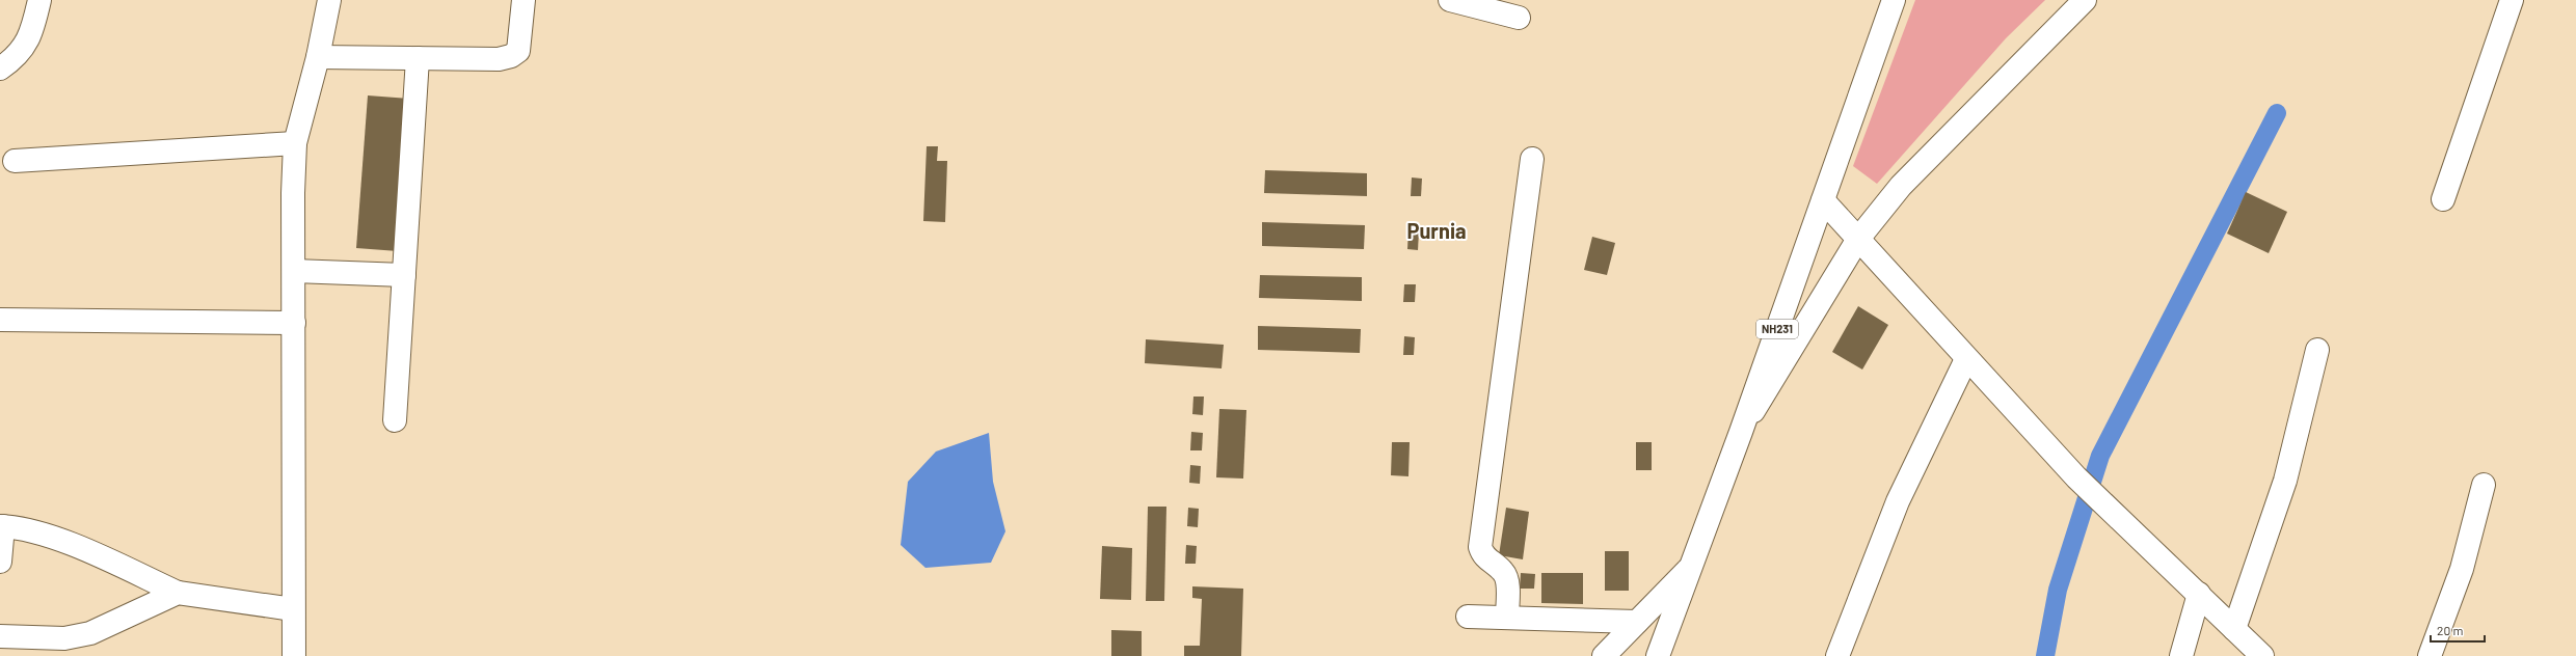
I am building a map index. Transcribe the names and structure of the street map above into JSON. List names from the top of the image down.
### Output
{
  "streets": {
    "main road": ["NH231"]
  },
  "districts": ["Purnia"],
  "scale_bar": "20 m"
}
